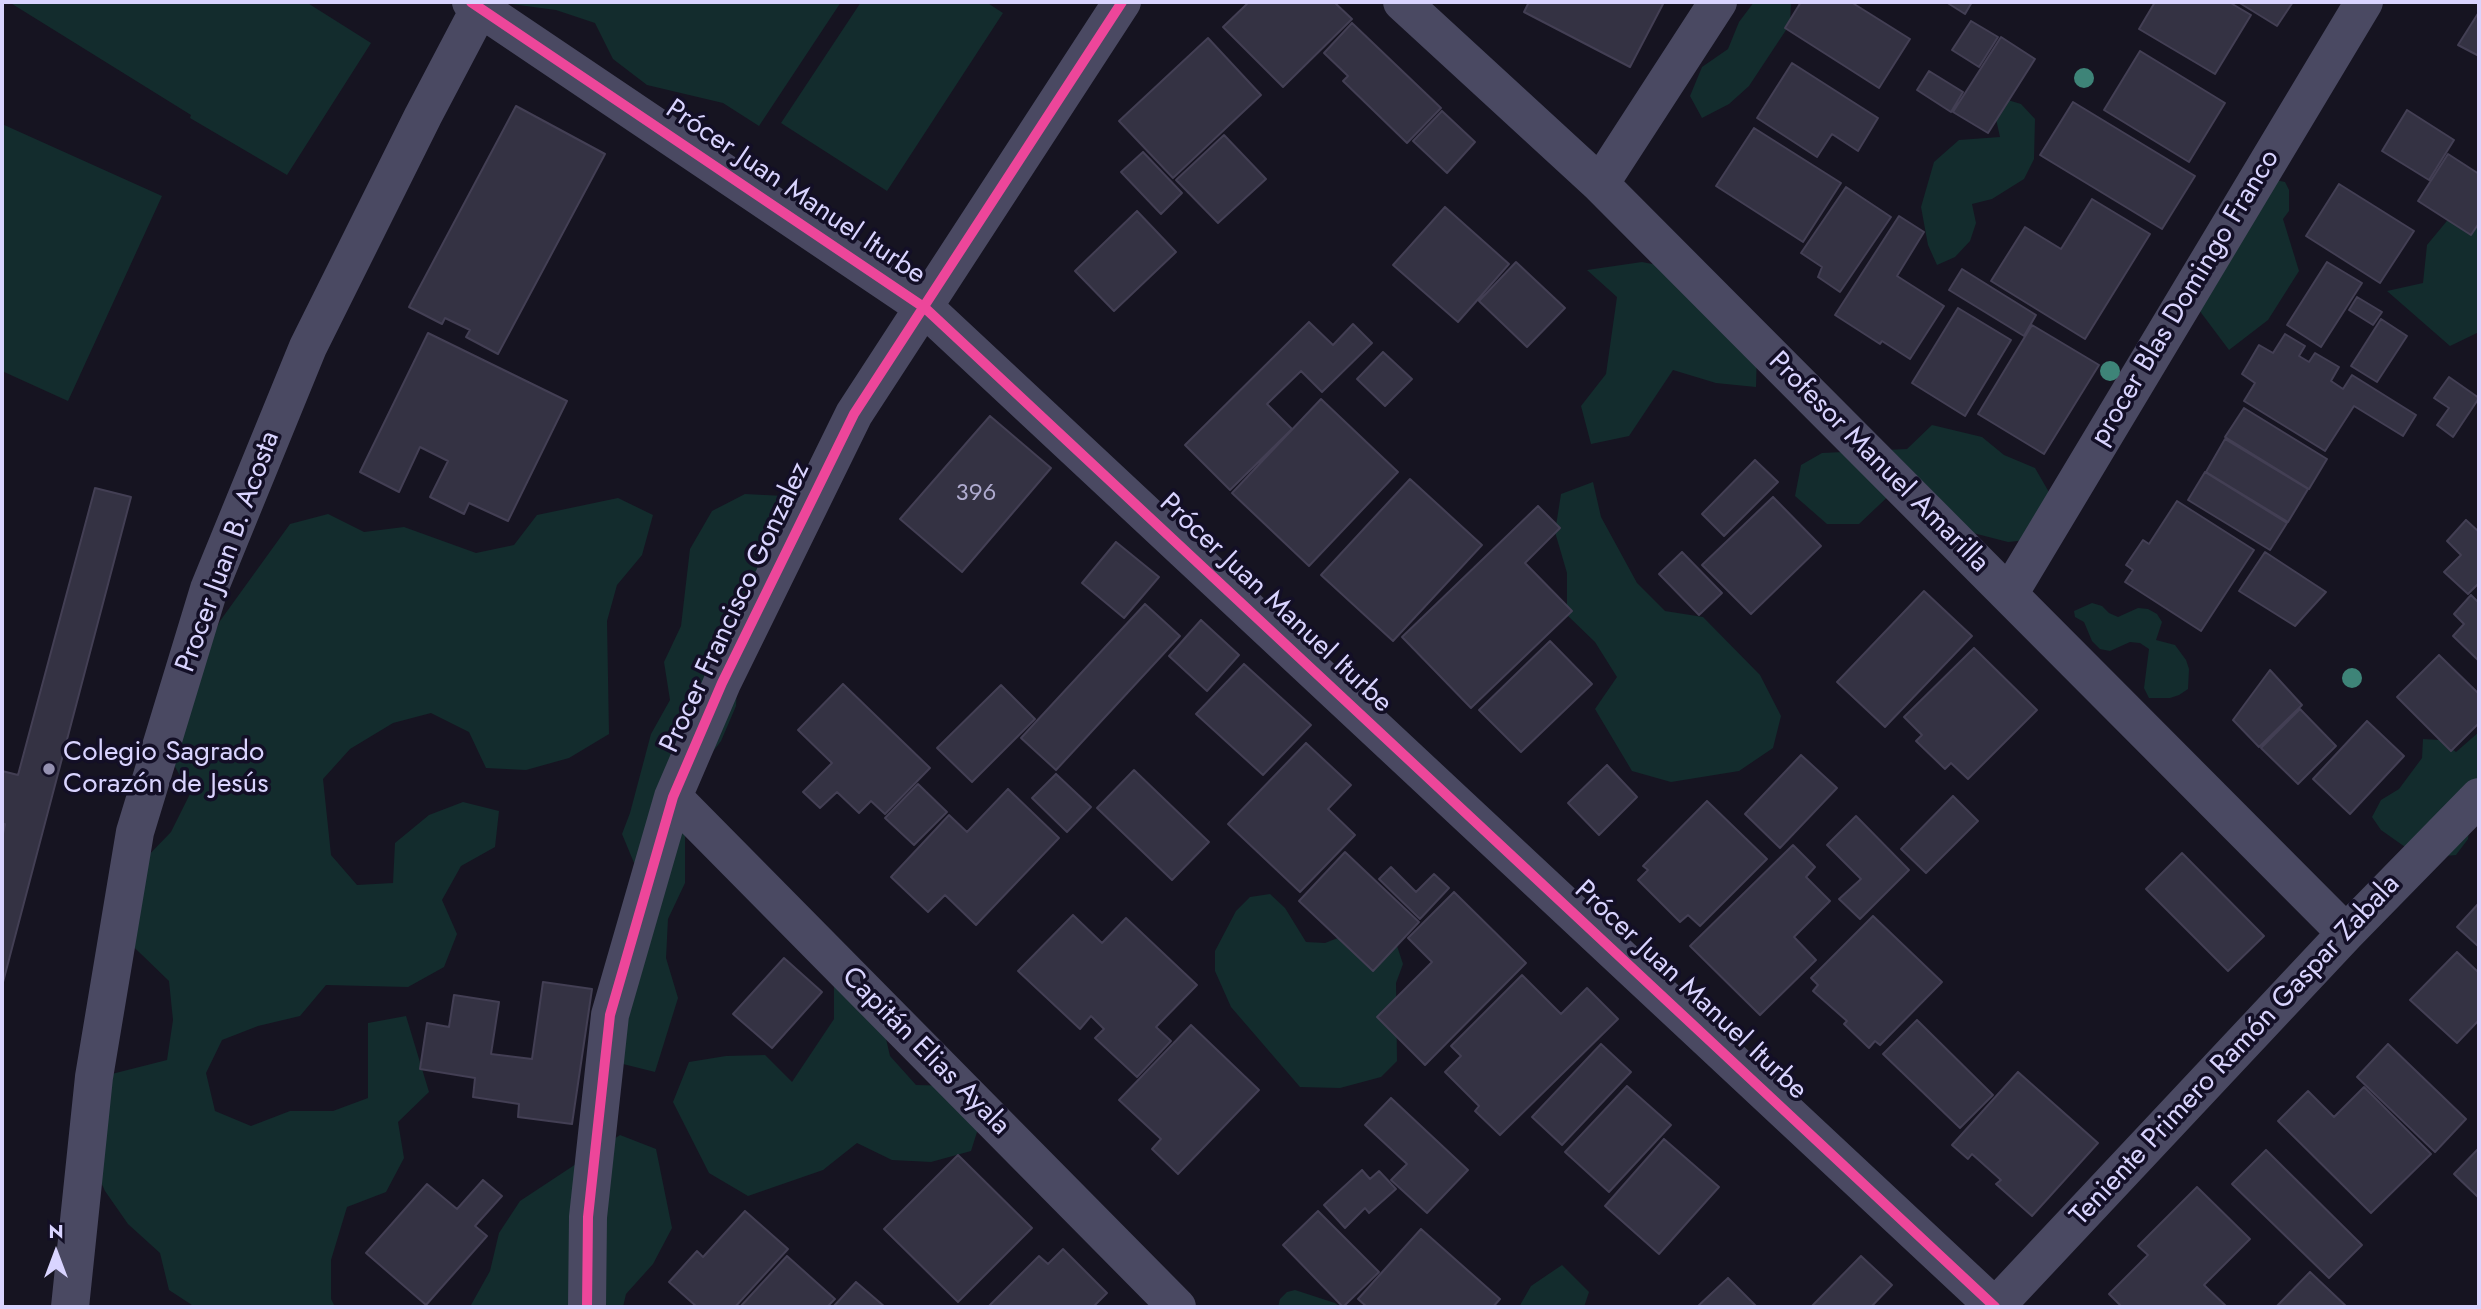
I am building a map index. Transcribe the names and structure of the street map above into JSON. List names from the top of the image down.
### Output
{
  "streets": {
    "street": [
      "Prócer Juan Manuel Iturbe",
      "procer Blas Domingo Franco",
      "Profesor Manuel Amarilla",
      "Procer Juan B. Acosta",
      "Procer Francisco Gonzalez",
      "Teniente Primero Ramón Gaspar Zabala",
      "Capitán Elias Ayala"
    ]
  },
  "crossings": [
    ["Prócer Juan Manuel Iturbe", "Procer Juan B. Acosta"],
    ["Prócer Juan Manuel Iturbe", "Procer Francisco Gonzalez"],
    ["Prócer Juan Manuel Iturbe", "Teniente Primero Ramón Gaspar Zabala"],
    ["procer Blas Domingo Franco", "Profesor Manuel Amarilla"],
    ["Profesor Manuel Amarilla", "Teniente Primero Ramón Gaspar Zabala"],
    ["Procer Francisco Gonzalez", "Capitán Elias Ayala"]
  ],
  "places": ["Colegio Sagrado Corazón de Jesús"],
  "house_numbers": ["396"],
  "north": "top"
}
